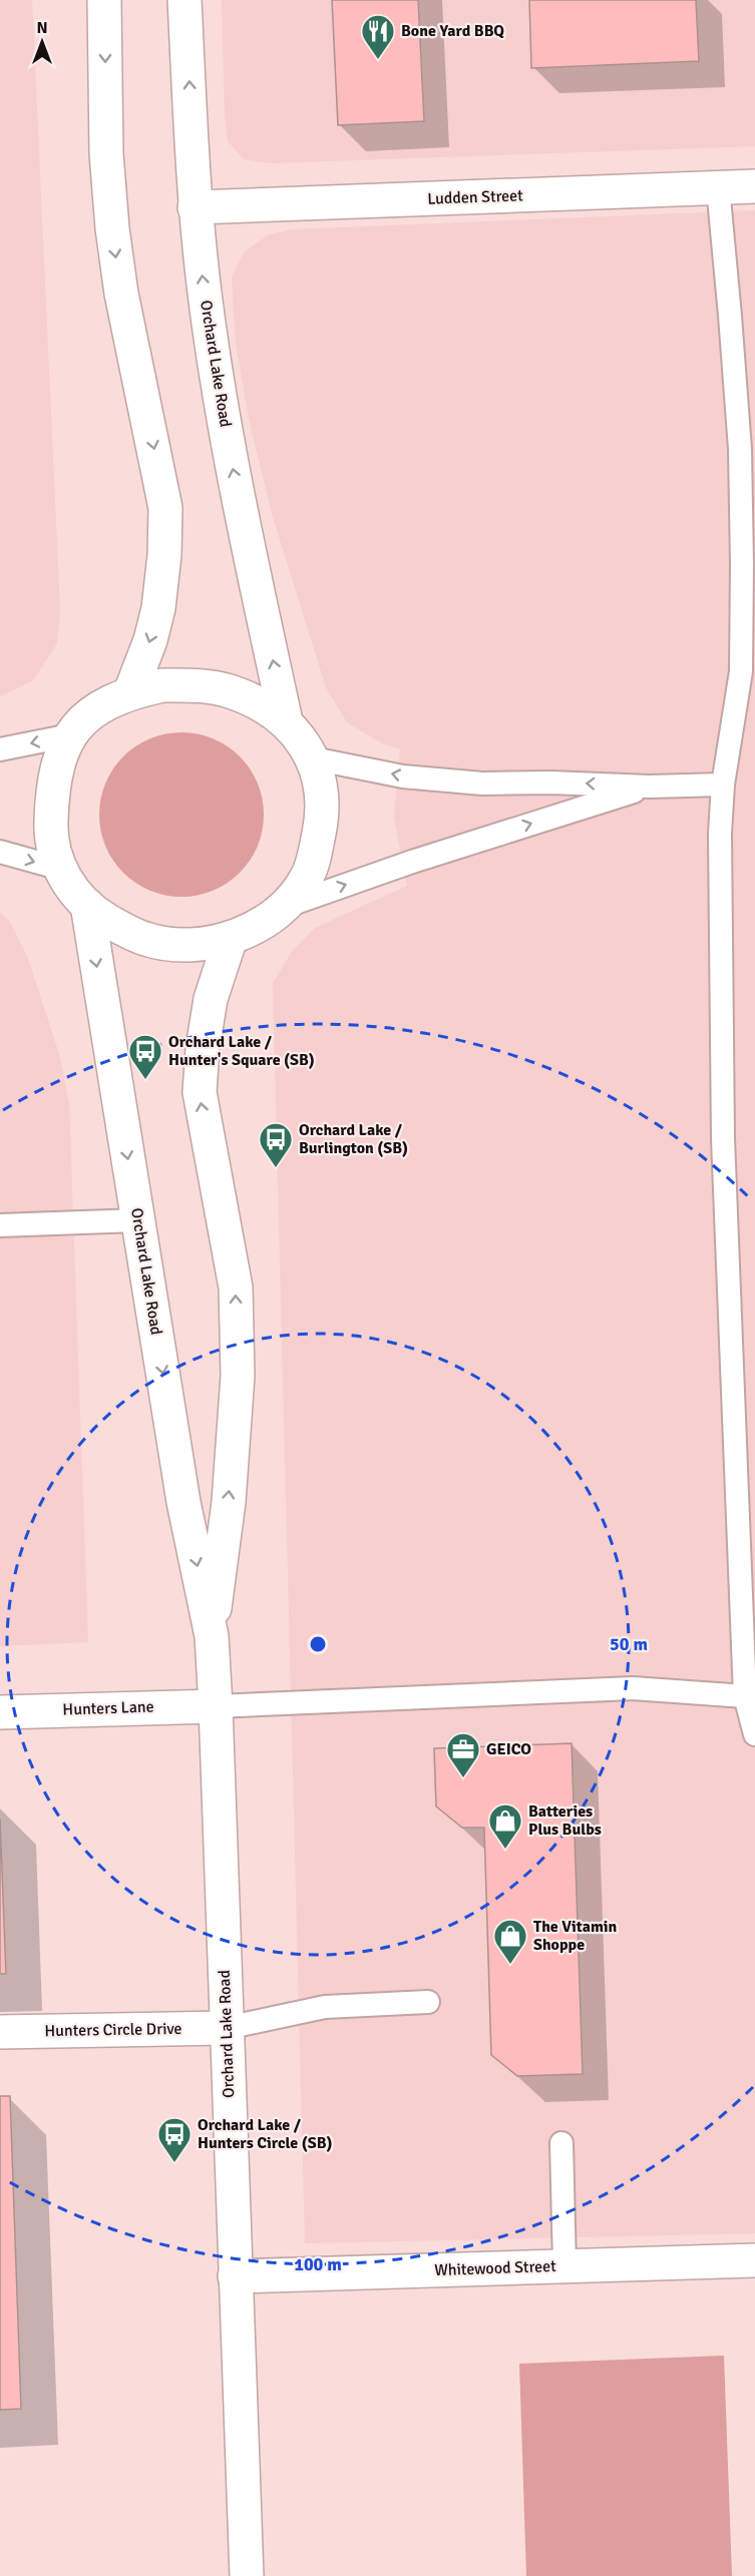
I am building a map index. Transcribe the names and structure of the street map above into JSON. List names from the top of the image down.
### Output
{
  "streets": {
    "main road": [
      "Ludden Street",
      "Orchard Lake Road",
      "Hunters Lane",
      "Hunters Circle Drive",
      "Whitewood Street"
    ]
  },
  "crossings": [
    ["Ludden Street", "Orchard Lake Road"],
    ["Orchard Lake Road", "Hunters Lane"],
    ["Orchard Lake Road", "Hunters Circle Drive"],
    ["Orchard Lake Road", "Whitewood Street"]
  ],
  "places": {
    "restaurant": ["Bone Yard BBQ"],
    "bus stop": ["Orchard Lake / Hunter's Square (SB)", "Orchard Lake / Burlington (SB)", "Orchard Lake / Hunters Circle (SB)"],
    "office": ["GEICO"],
    "shop": ["Batteries Plus Bulbs", "The Vitamin Shoppe"]
  },
  "north": "top",
  "rings": ["50 m", "100 m"]
}
